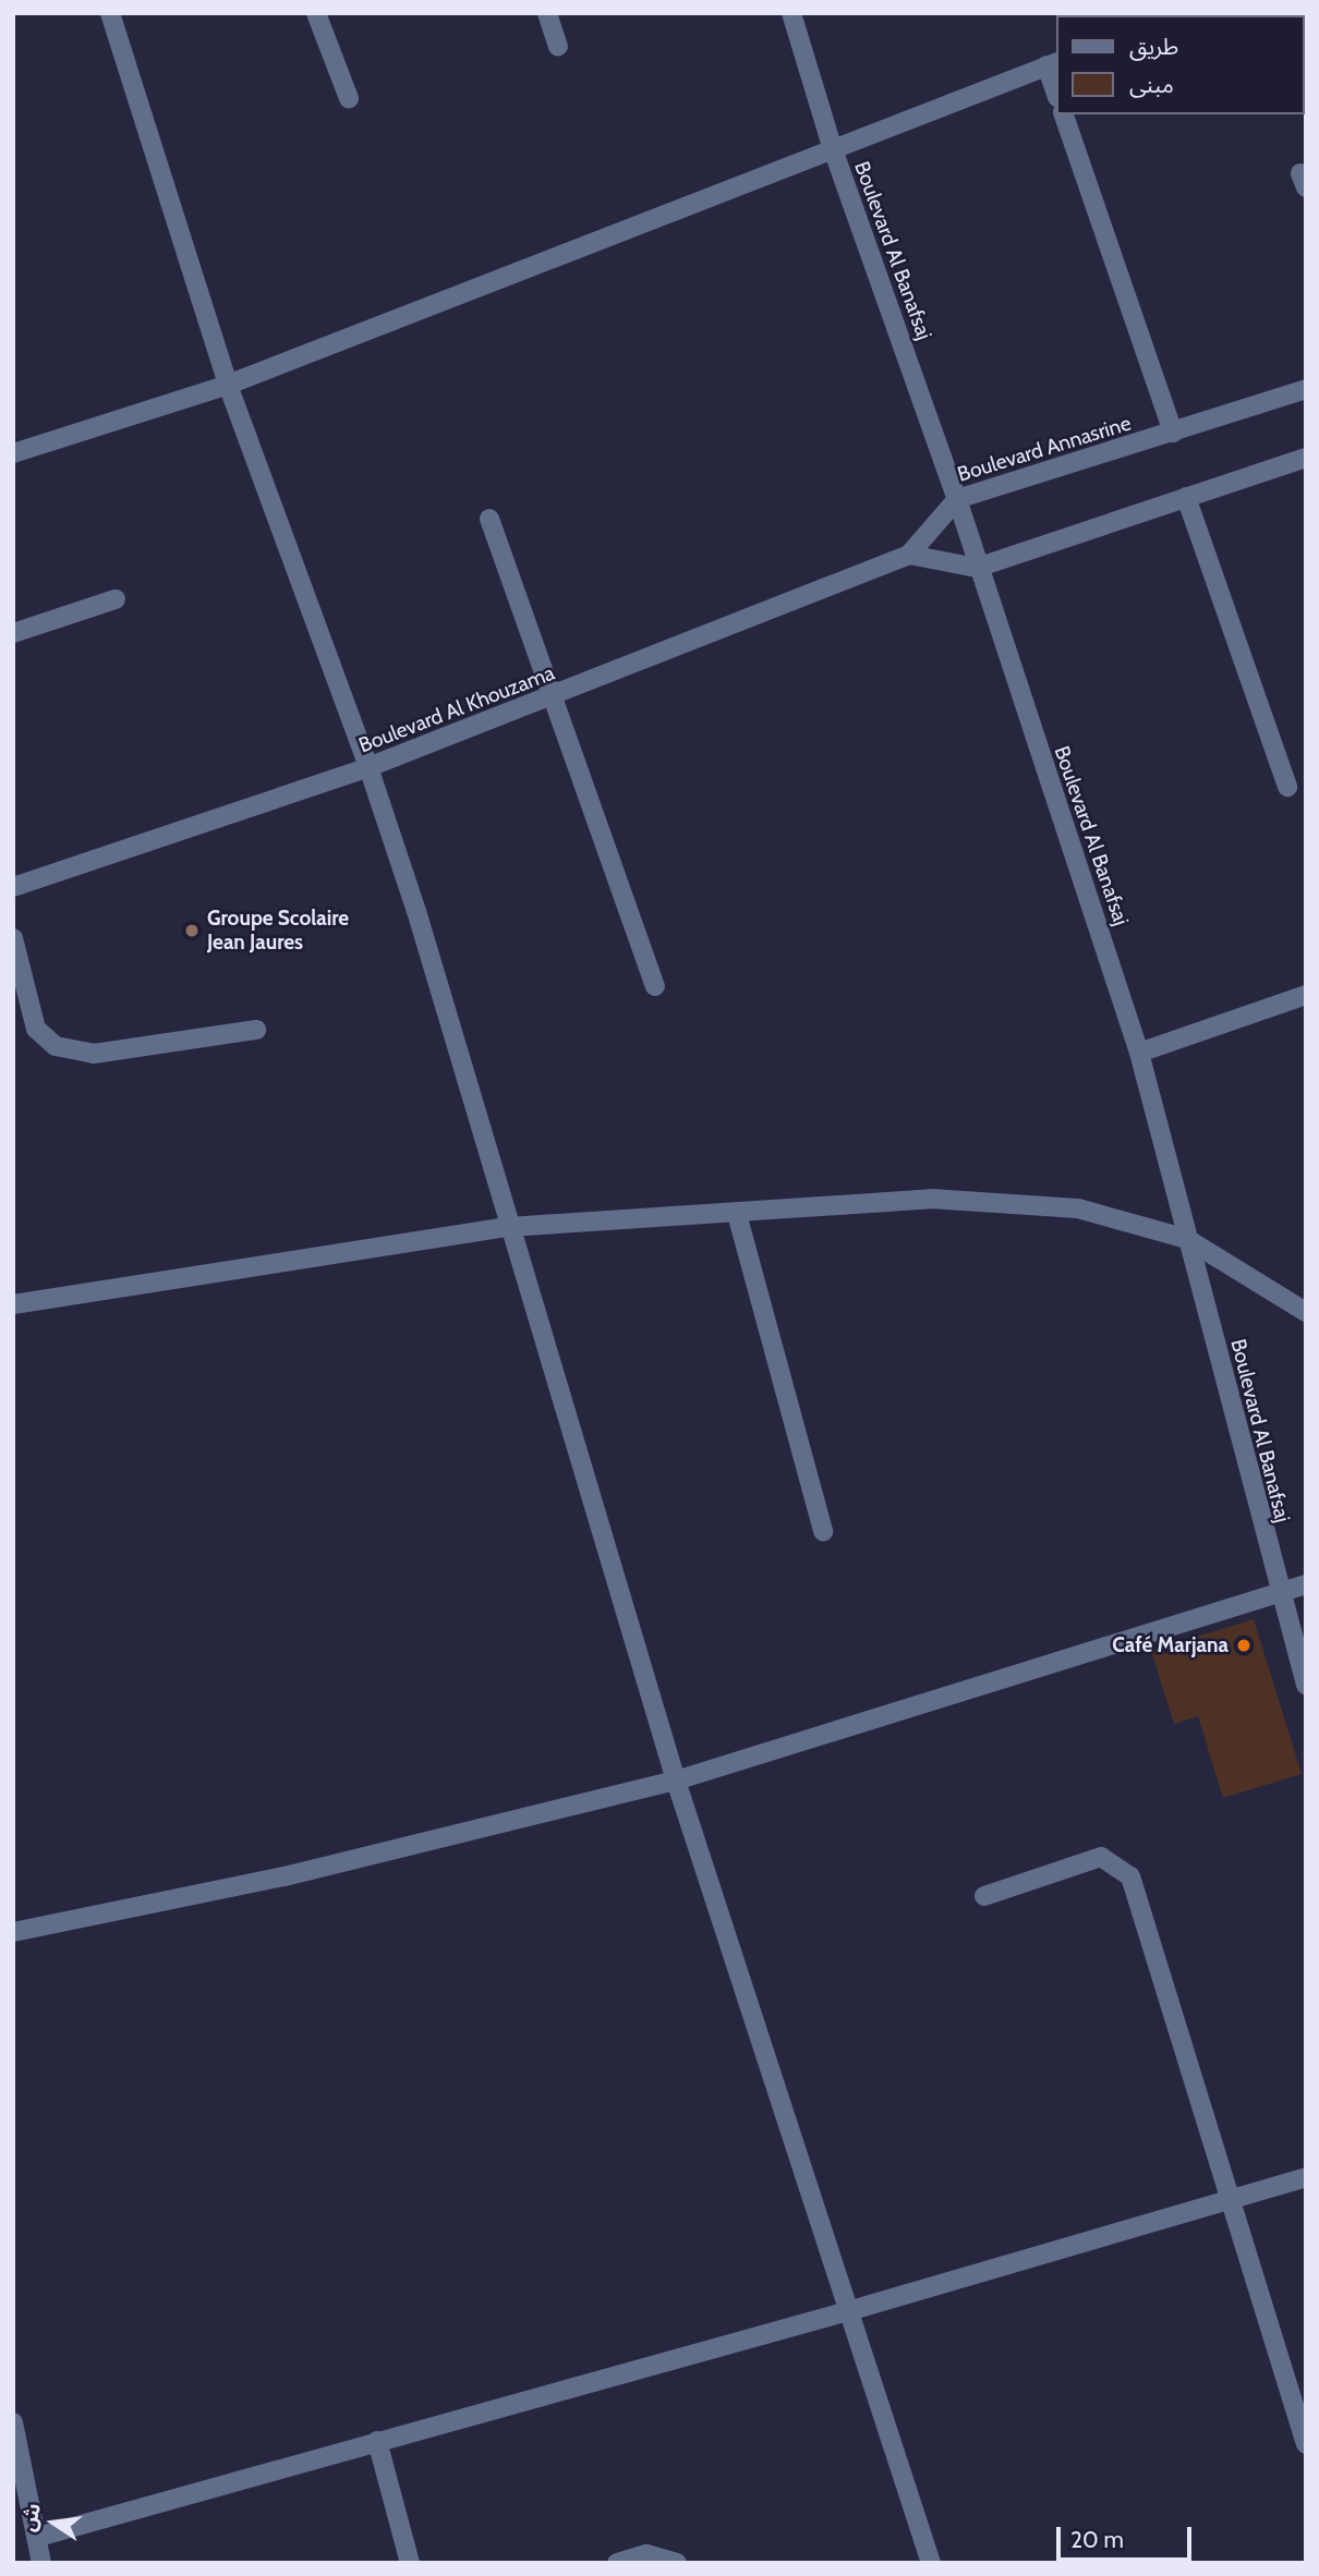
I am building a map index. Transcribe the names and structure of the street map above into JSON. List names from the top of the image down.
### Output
{
  "streets": {
    "street": ["Boulevard Al Banafsaj", "Boulevard Annasrine", "Boulevard Al Khouzama"]
  },
  "crossings": [
    ["Boulevard Al Banafsaj", "Boulevard Annasrine"],
    ["Boulevard Annasrine", "Boulevard Al Khouzama"]
  ],
  "places": ["Groupe Scolaire Jean Jaures", "Café Marjana"],
  "legend": ["طريق", "مبنى"],
  "scale_bar": "20 m",
  "north": "left"
}
